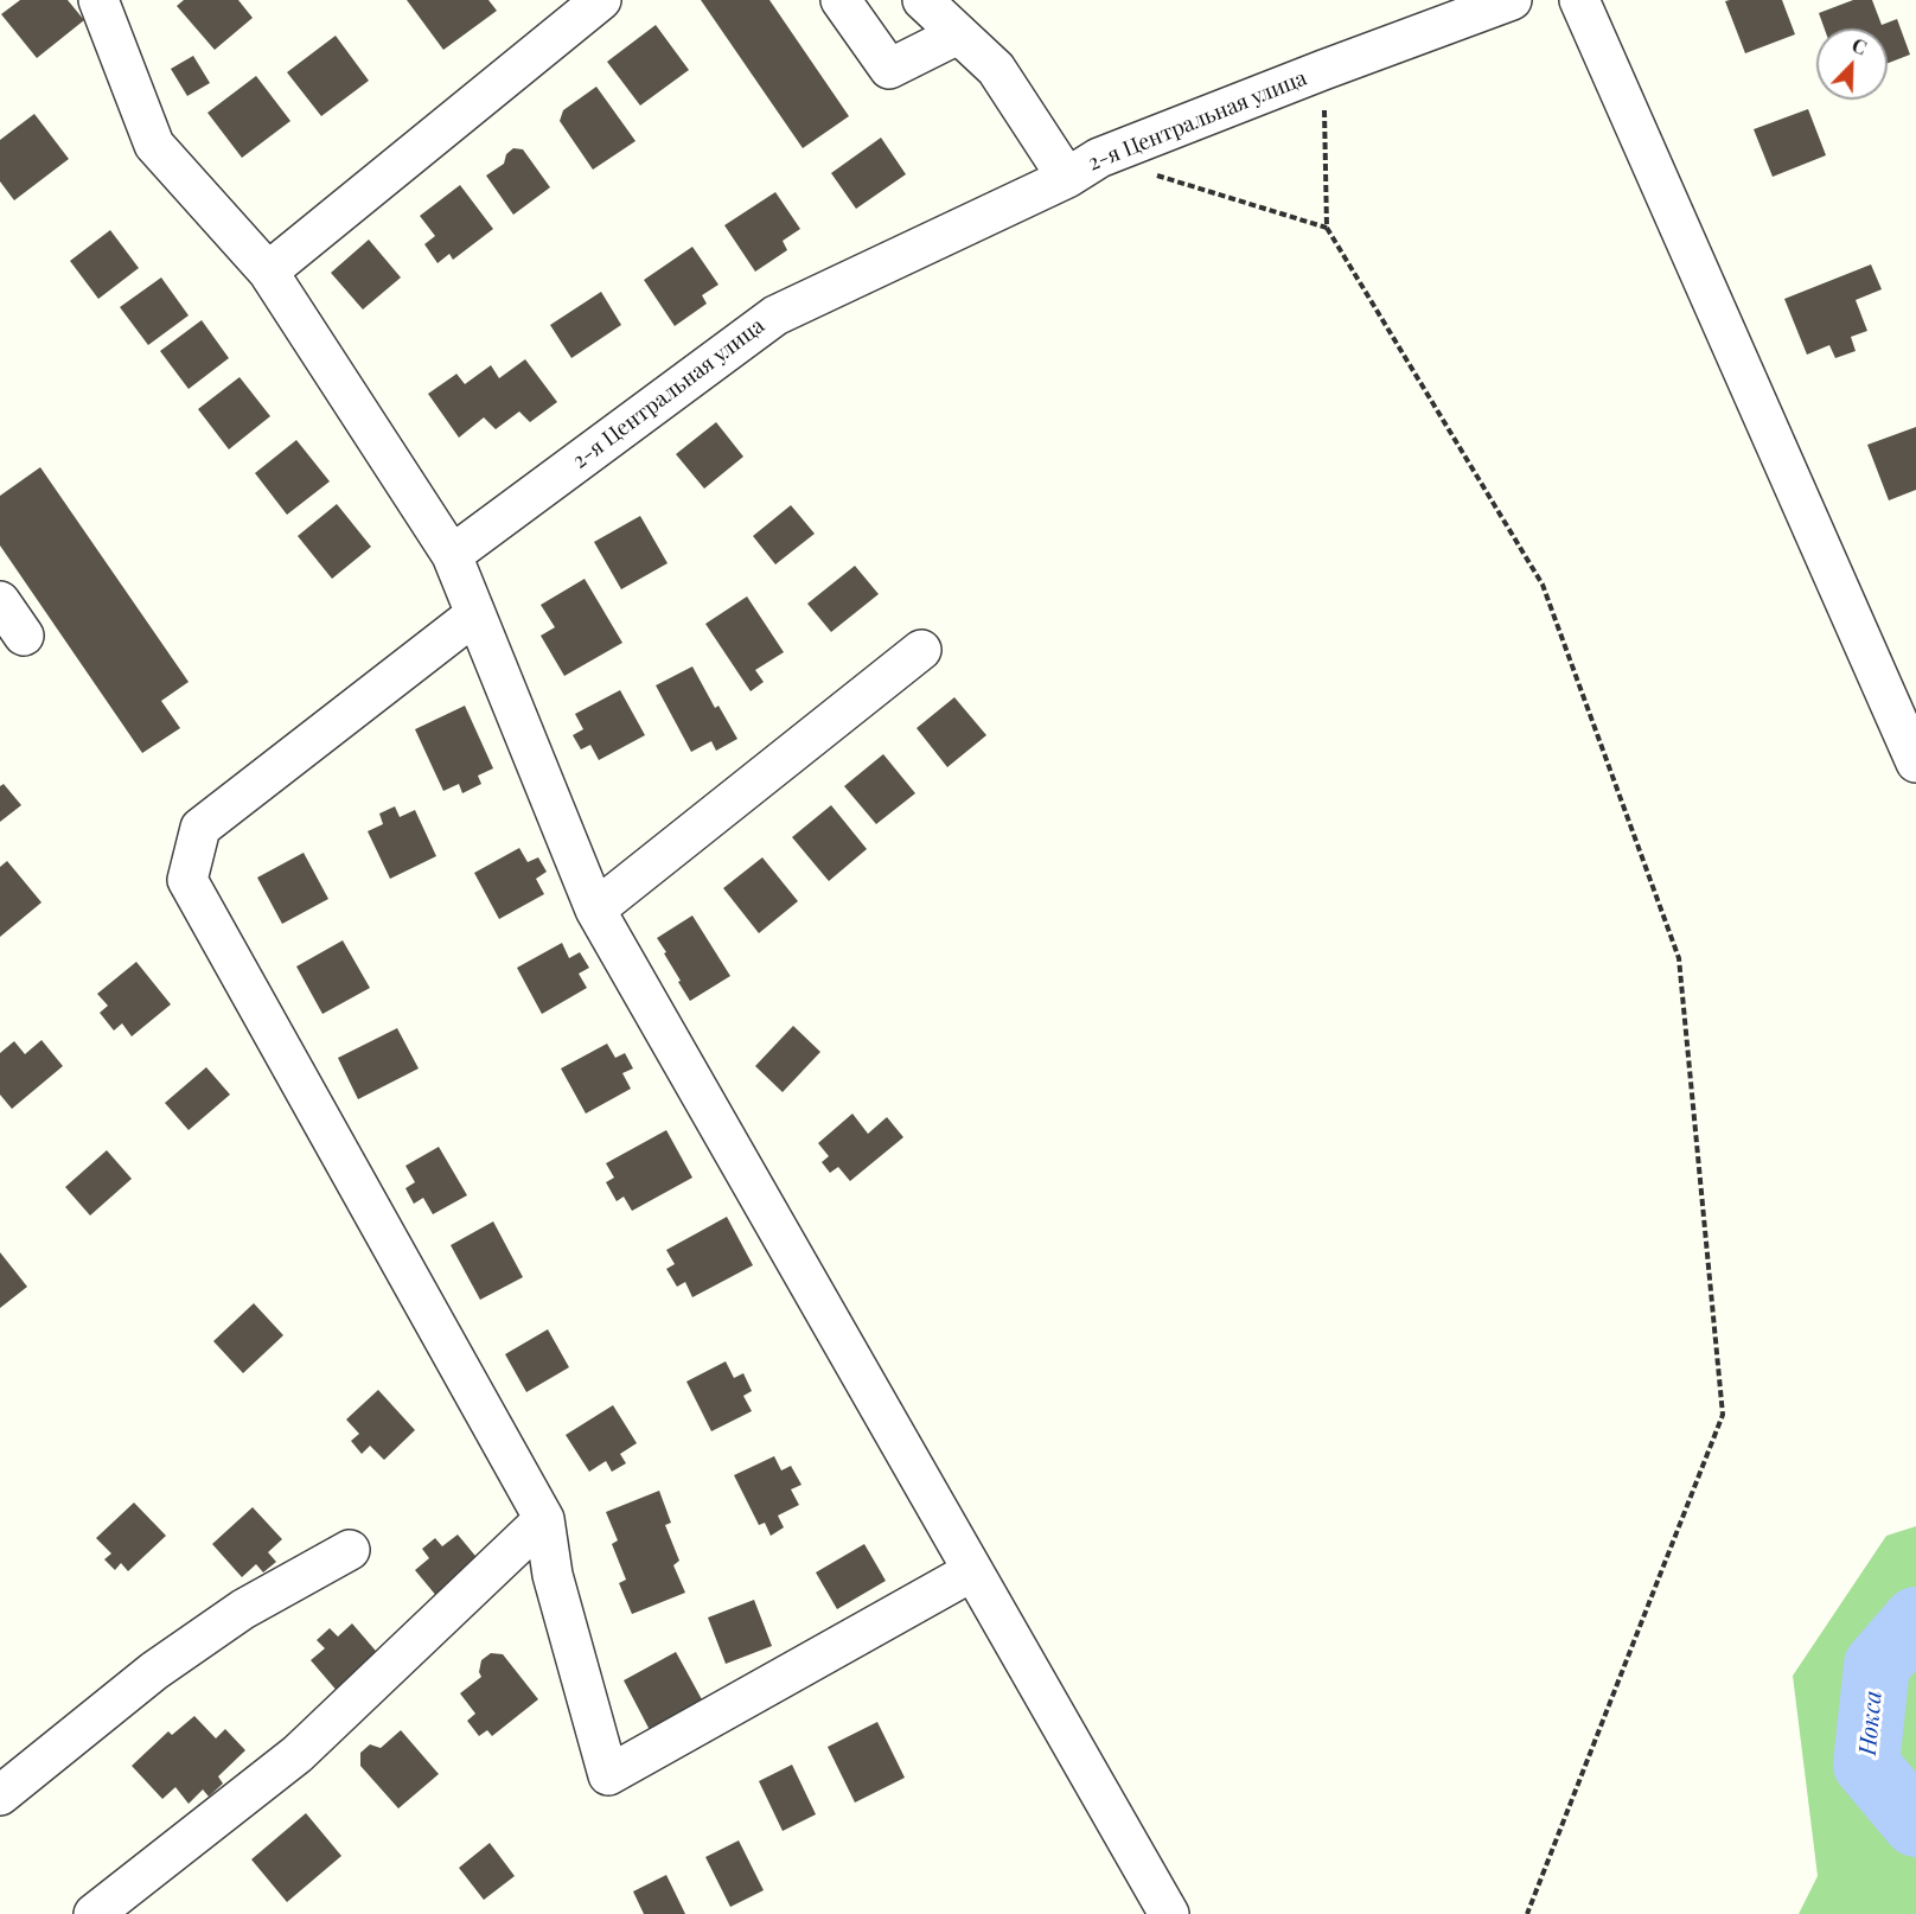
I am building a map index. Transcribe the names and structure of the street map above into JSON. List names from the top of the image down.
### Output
{
  "streets": {
    "street": ["2-я Центральная улица"]
  },
  "water": ["Нокса"],
  "north": "top right"
}
